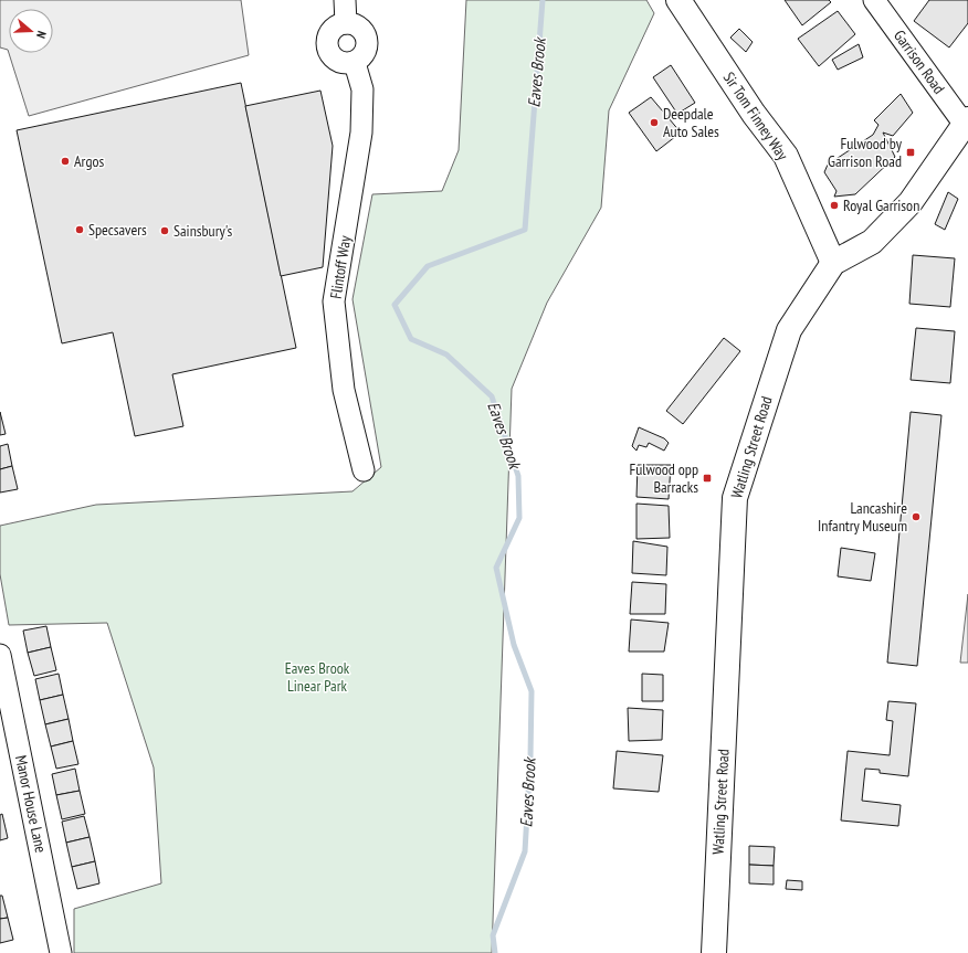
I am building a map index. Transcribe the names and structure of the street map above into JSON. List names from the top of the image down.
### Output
{
  "streets": {
    "main road": ["Sir Tom Finney Way", "Watling Street Road"],
    "street": ["Garrison Road", "Flintoff Way", "Manor House Lane"]
  },
  "crossings": [
    ["Garrison Road", "Watling Street Road"],
    ["Sir Tom Finney Way", "Watling Street Road"]
  ],
  "water": ["Eaves Brook"],
  "parks": ["Eaves Brook Linear Park"],
  "places": {
    "other": [
      "Deepdale Auto Sales",
      "Argos",
      "Royal Garrison",
      "Specsavers",
      "Sainsbury's",
      "Lancashire Infantry Museum"
    ],
    "transit": ["Fulwood by Garrison Road", "Fulwood opp Barracks"]
  },
  "north": "right"
}
